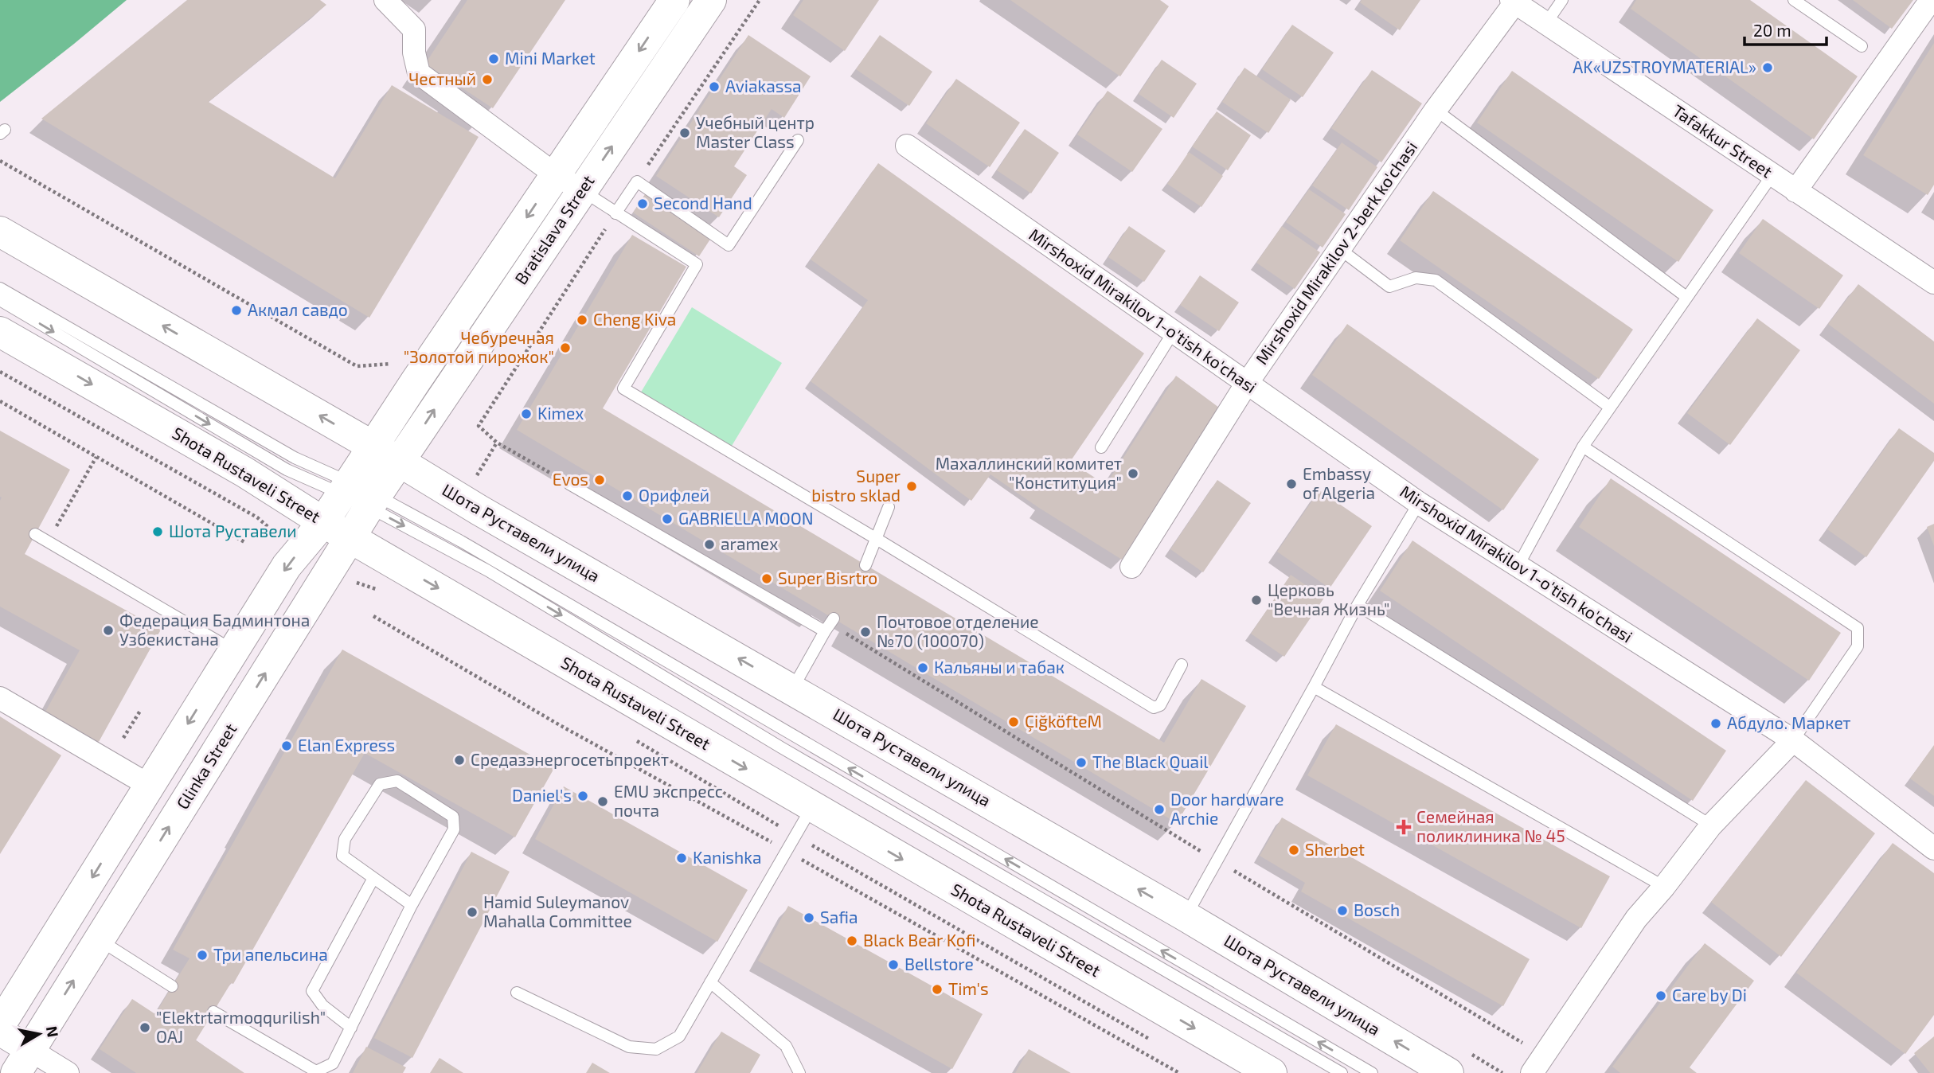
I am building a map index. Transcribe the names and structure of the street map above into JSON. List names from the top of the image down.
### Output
{
  "streets": {
    "main road": [
      "Bratislava Street",
      "Shota Rustaveli Street",
      "Шота Руставели улица",
      "Glinka Street"
    ],
    "street": ["Tafakkur Street", "Mirshoxid Mirakilov 2-berk ko'chasi", "Mirshoxid Mirakilov 1-o'tish ko'chasi"]
  },
  "crossings": [
    ["Tafakkur Street", "Mirshoxid Mirakilov 2-berk ko'chasi"],
    ["Bratislava Street", "Шота Руставели улица"],
    ["Bratislava Street", "Glinka Street"],
    ["Mirshoxid Mirakilov 2-berk ko'chasi", "Mirshoxid Mirakilov 1-o'tish ko'chasi"],
    ["Shota Rustaveli Street", "Glinka Street"],
    ["Шота Руставели улица", "Glinka Street"]
  ],
  "one_way": ["Shota Rustaveli Street", "Шота Руставели улица"],
  "places": {
    "other": [
      "Mini Market",
      "AK«UZSTROYMATERIAL»",
      "Честный",
      "Aviakassa",
      "Учебный центр Master Class",
      "Second Hand",
      "Акмал савдо",
      "Cheng Kiva",
      "Чебуречная \"Золотой пирожок\"",
      "Kimex",
      "Махаллинский комитет \"Конституция\"",
      "Evos",
      "Embassy of Algeria",
      "Super bistro sklad",
      "Орифлей",
      "GABRIELLA MOON",
      "Шота Руставели",
      "aramex",
      "Super Bisrtro",
      "Церковь \"Вечная Жизнь\"",
      "Федерация Бадминтона Узбекистана",
      "Почтовое отделение №70 (100070)",
      "Кальяны и табак",
      "ÇiğköfteM",
      "Абдуло. Маркет",
      "Elan Express",
      "Средазэнергосетьпроект",
      "The Black Quail",
      "Daniel's",
      "EMU экспресс почта",
      "Door hardware Archie",
      "Sherbet",
      "Kanishka",
      "Bosch",
      "Hamid Suleymanov Mahalla Committee",
      "Safia",
      "Black Bear Kofi",
      "Три апельсина",
      "Bellstore",
      "Tim's",
      "Care by Di",
      "\"Elektrtarmoqqurilish\" OAJ"
    ],
    "health": ["Семейная поликлиника № 45"]
  },
  "scale_bar": "20 m",
  "north": "right"
}
